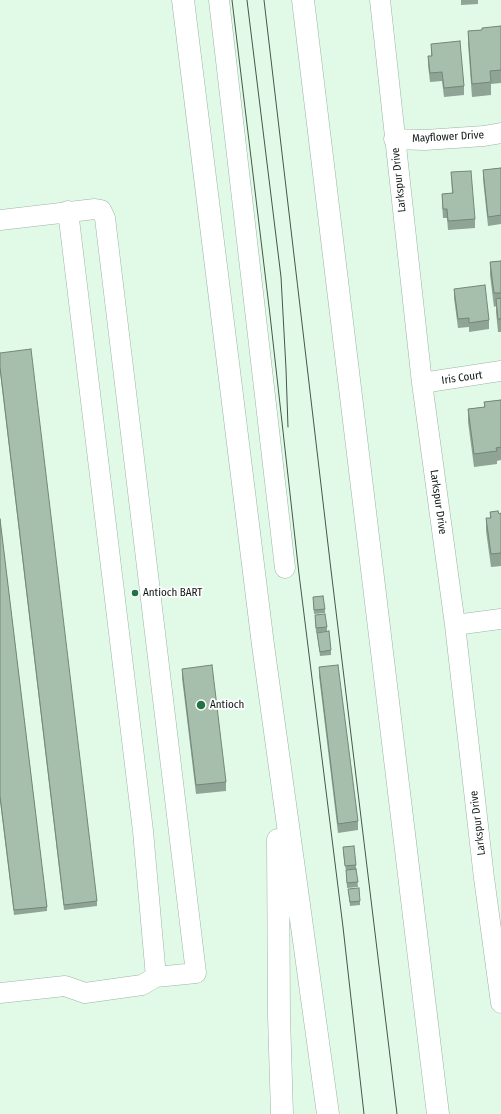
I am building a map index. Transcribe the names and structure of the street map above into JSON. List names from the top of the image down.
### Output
{
  "streets": {
    "street": ["Mayflower Drive", "Larkspur Drive", "Iris Court"]
  },
  "crossings": [
    ["Mayflower Drive", "Larkspur Drive"],
    ["Larkspur Drive", "Iris Court"]
  ],
  "places": ["Antioch BART", "Antioch"]
}
